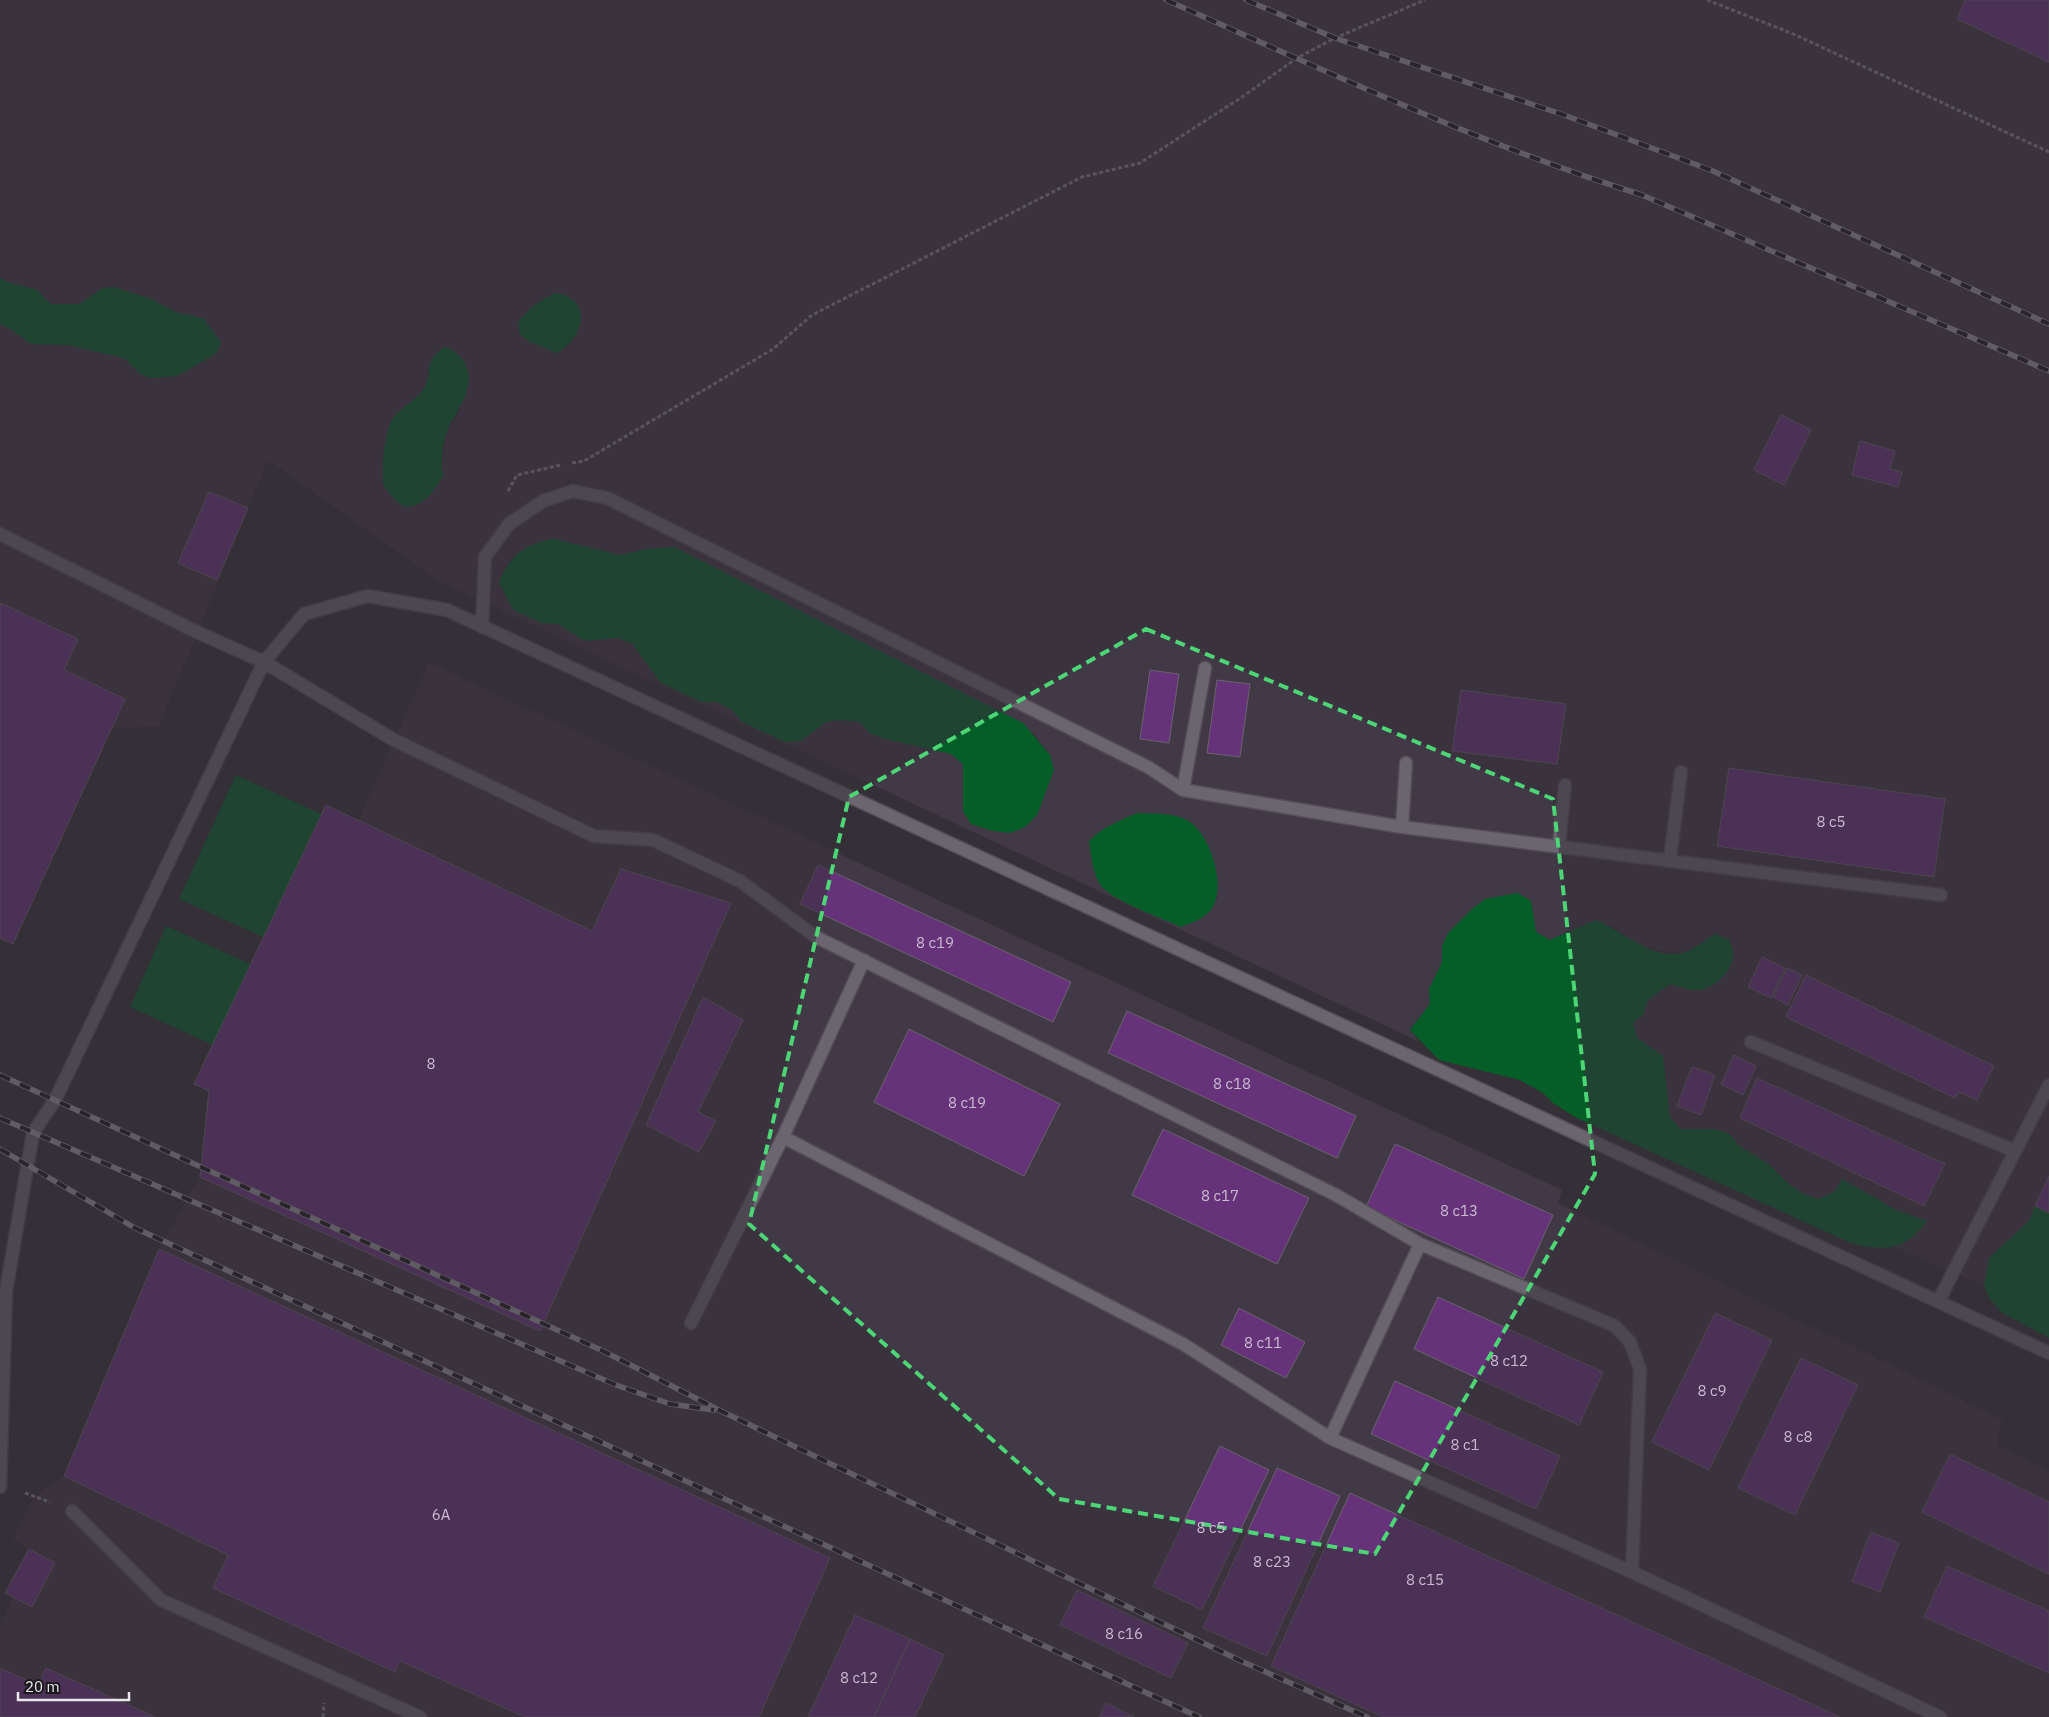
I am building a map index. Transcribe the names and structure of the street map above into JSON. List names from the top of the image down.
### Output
{
  "house_numbers": [
    "8 с5",
    "8 с19",
    "8",
    "8 с18",
    "8 с19",
    "8 с17",
    "8 с13",
    "8 с11",
    "8 с12",
    "8 с9",
    "8 с8",
    "8 с1",
    "6А",
    "8 с5",
    "8 с23",
    "8 с15",
    "8 с16",
    "8 с12"
  ],
  "scale_bar": "20 m"
}
